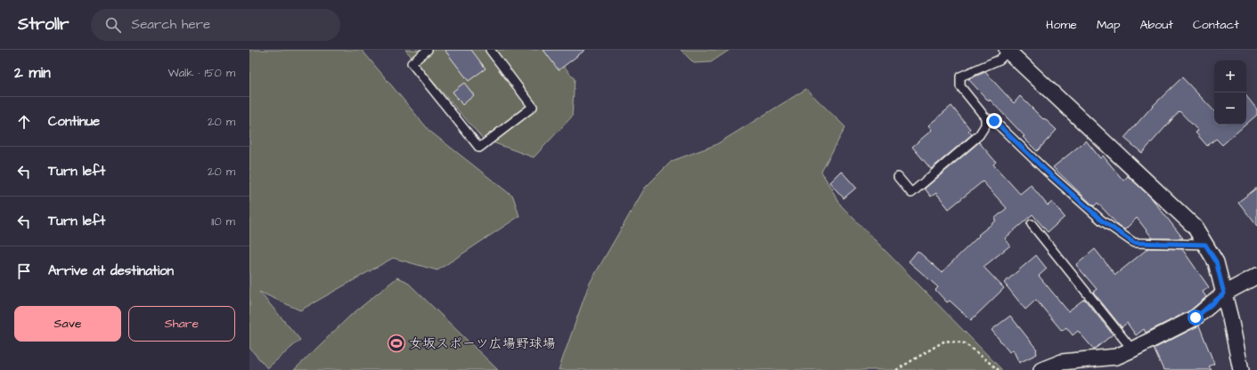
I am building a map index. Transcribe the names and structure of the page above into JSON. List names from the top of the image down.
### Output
{
  "places": {
    "sports": ["女坂スポーツ広場野球場"]
  },
  "page": {
    "header": "Strollr",
    "search": "Search here",
    "nav": [
      "Home",
      "Map",
      "About",
      "Contact"
    ],
    "heading": ["2 min", "Walk · 150 m"],
    "map_buttons": ["+", "−"],
    "list": [
      ["Continue", "20 m"],
      ["Turn left", "20 m"],
      ["Turn left", "110 m"],
      "Arrive at destination"
    ],
    "buttons": ["Save", "Share"]
  }
}
